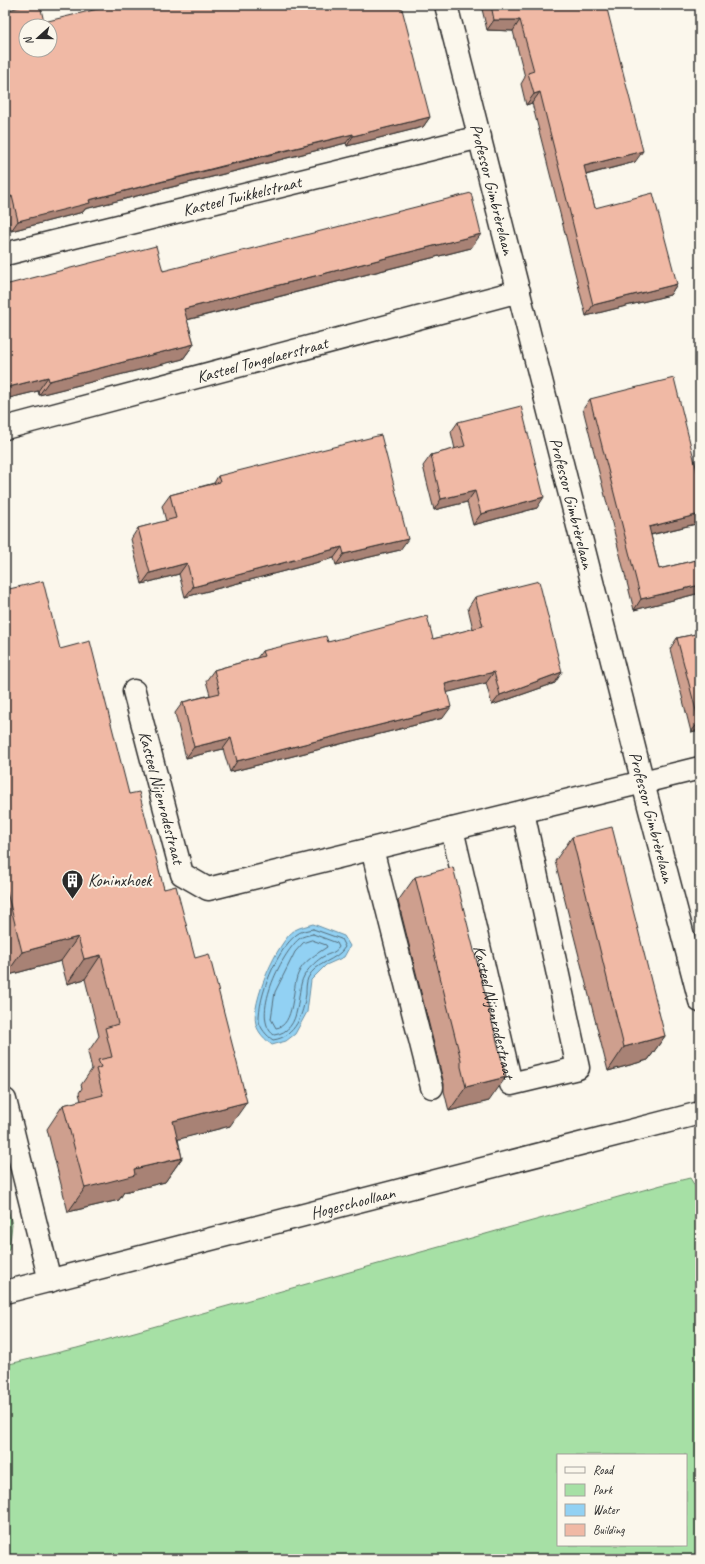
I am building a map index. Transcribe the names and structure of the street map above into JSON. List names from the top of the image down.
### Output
{
  "streets": {
    "street": [
      "Professor Gimbrèrelaan",
      "Kasteel Twikkelstraat",
      "Kasteel Tongelaerstraat",
      "Kasteel Nijenrodestraat",
      "Hogeschoollaan"
    ]
  },
  "crossings": [
    ["Professor Gimbrèrelaan", "Kasteel Twikkelstraat"],
    ["Professor Gimbrèrelaan", "Kasteel Tongelaerstraat"],
    ["Professor Gimbrèrelaan", "Kasteel Nijenrodestraat"]
  ],
  "places": {
    "building": ["Koninxhoek"]
  },
  "legend": [
    "Road",
    "Park",
    "Water",
    "Building"
  ],
  "north": "left"
}
